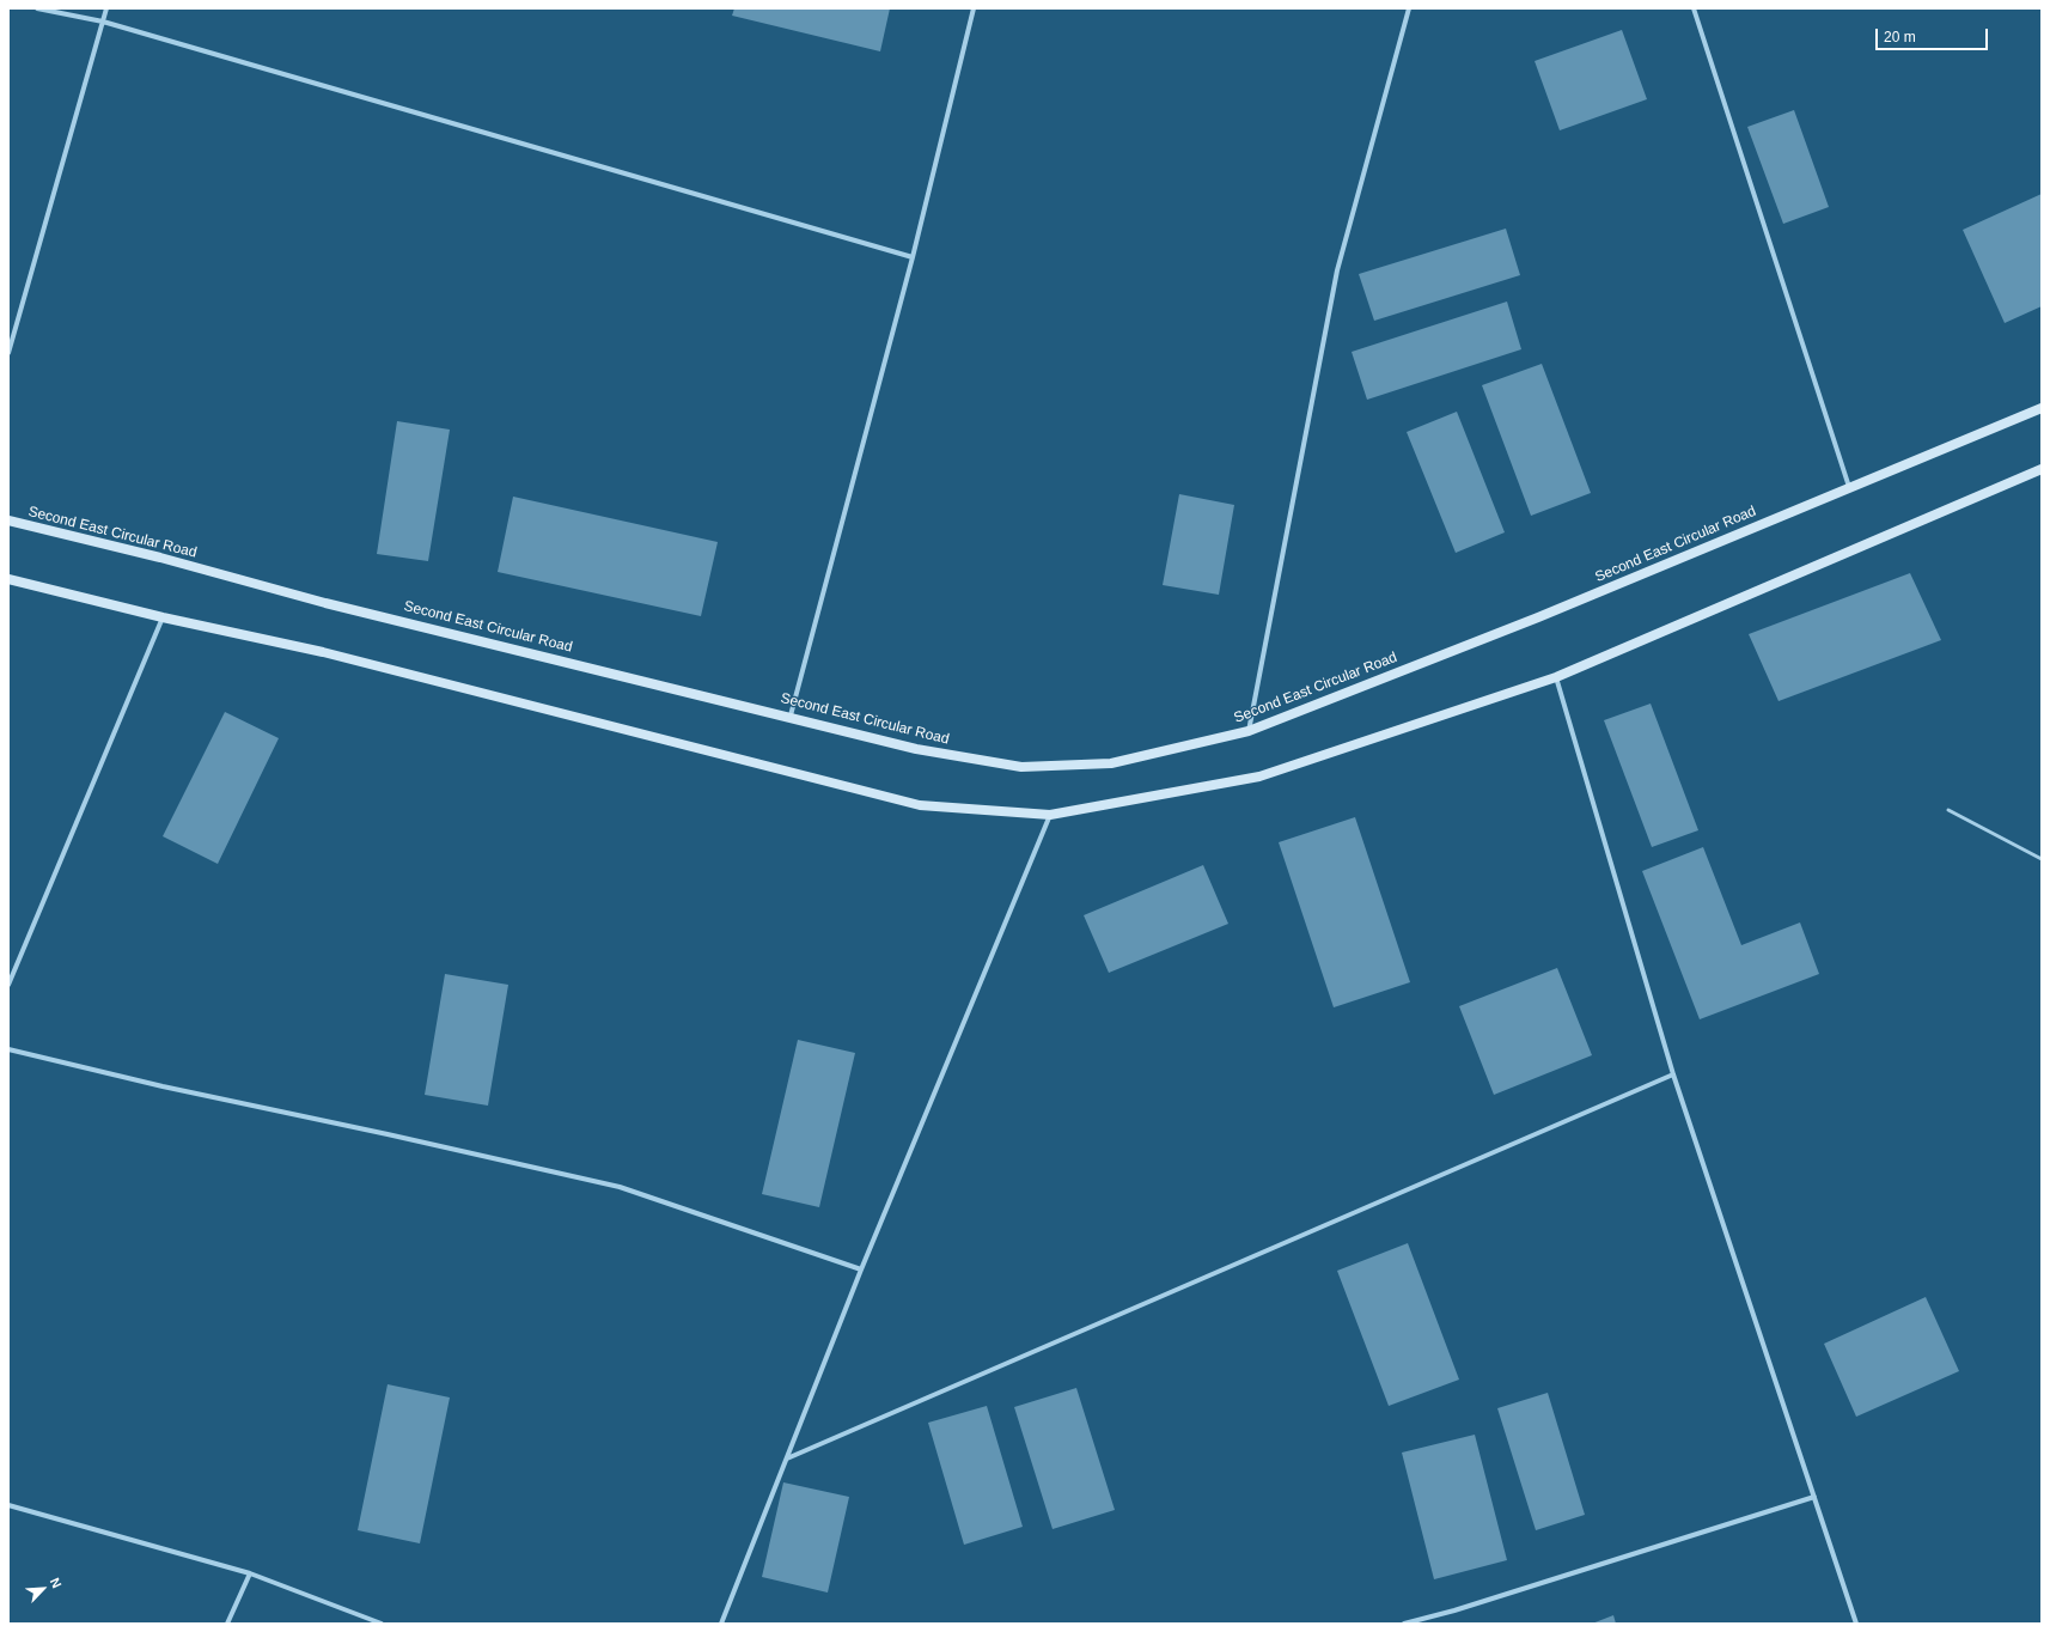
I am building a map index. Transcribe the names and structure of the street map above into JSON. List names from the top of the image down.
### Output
{
  "streets": {
    "main road": ["Second East Circular Road"]
  },
  "scale_bar": "20 m",
  "north": "top right"
}
